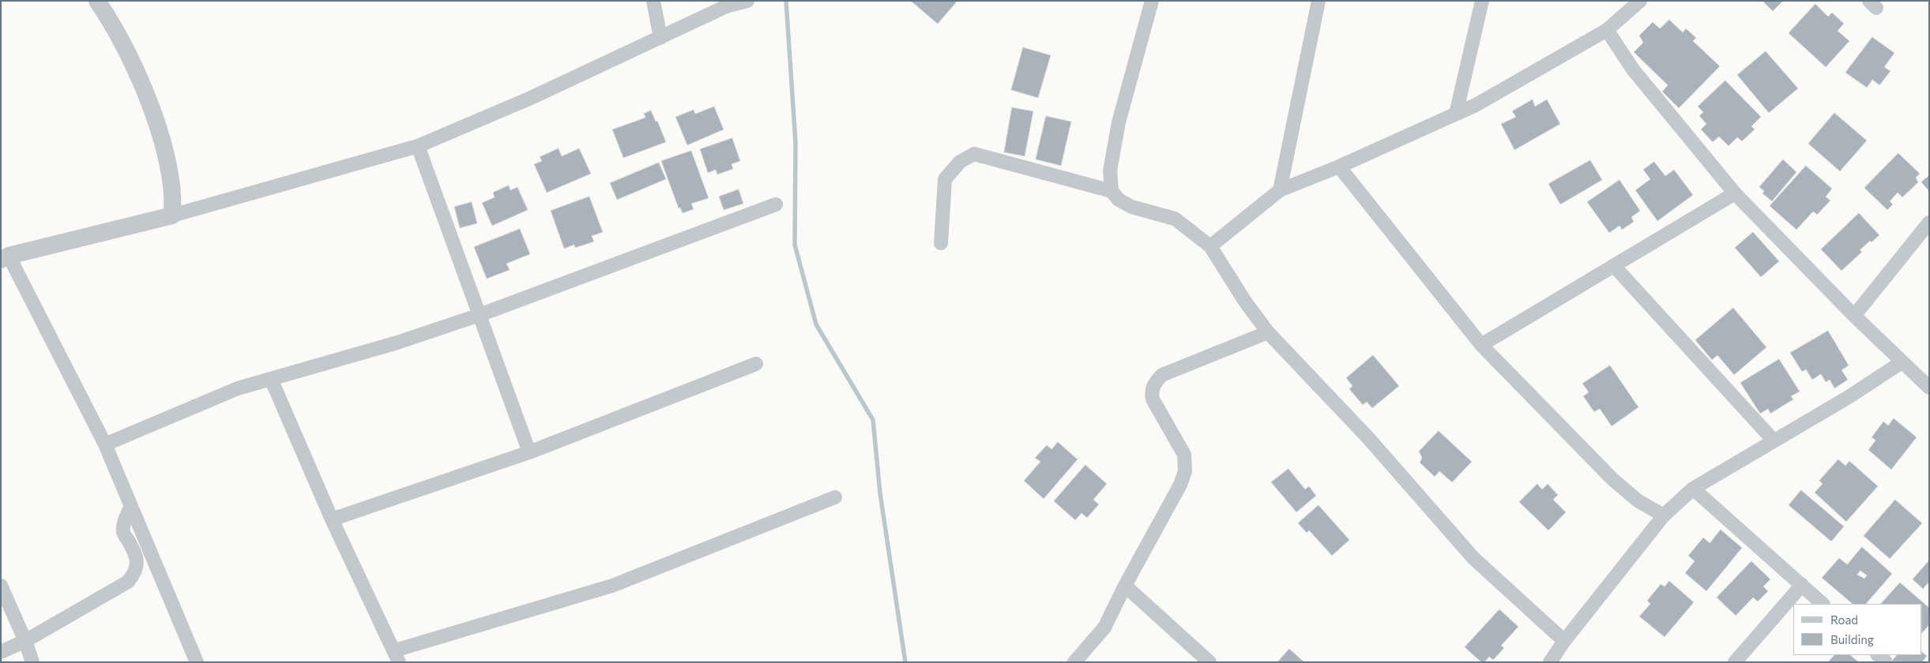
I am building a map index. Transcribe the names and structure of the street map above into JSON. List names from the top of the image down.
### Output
{
  "legend": ["Road", "Building"]
}
